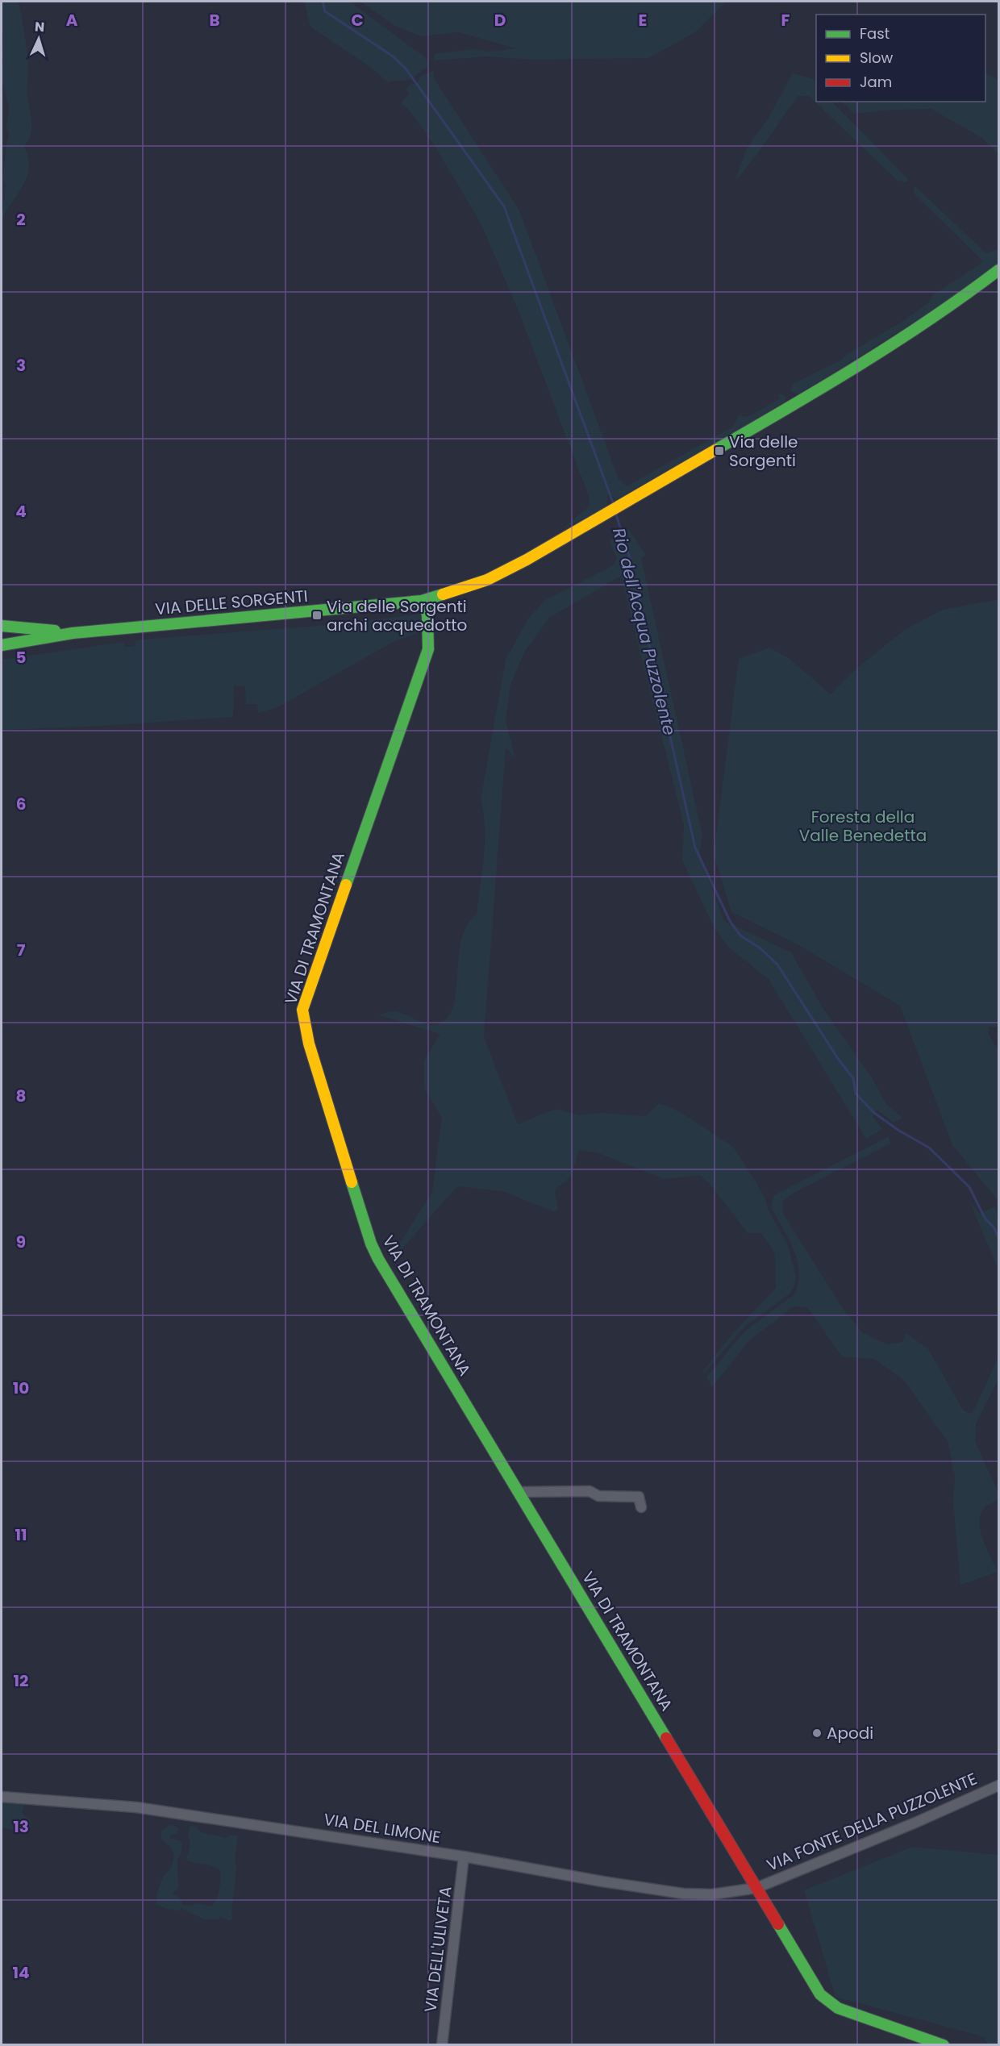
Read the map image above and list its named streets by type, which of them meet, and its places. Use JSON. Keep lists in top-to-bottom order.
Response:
{
  "streets": {
    "street": [
      "VIA DELLE SORGENTI",
      "VIA DI TRAMONTANA",
      "VIA FONTE DELLA PUZZOLENTE",
      "VIA DEL LIMONE",
      "VIA DELL'ULIVETA"
    ]
  },
  "crossings": [
    ["VIA DELLE SORGENTI", "VIA DI TRAMONTANA"],
    ["VIA DI TRAMONTANA", "VIA FONTE DELLA PUZZOLENTE"],
    ["VIA DI TRAMONTANA", "VIA DEL LIMONE"],
    ["VIA FONTE DELLA PUZZOLENTE", "VIA DEL LIMONE"],
    ["VIA DEL LIMONE", "VIA DELL'ULIVETA"]
  ],
  "water": ["Rio dell'Acqua Puzzolente"],
  "parks": ["Foresta della Valle Benedetta"],
  "places": {
    "transit": ["Via delle Sorgenti", "Via delle Sorgenti archi acquedotto"],
    "other": ["Apodi"]
  },
  "legend": ["Fast", "Slow", "Jam"],
  "north": "top",
  "grid": {
    "columns": [
      "A",
      "B",
      "C",
      "D",
      "E",
      "F"
    ],
    "rows": [
      "2",
      "3",
      "4",
      "5",
      "6",
      "7",
      "8",
      "9",
      "10",
      "11",
      "12",
      "13",
      "14"
    ]
  }
}
